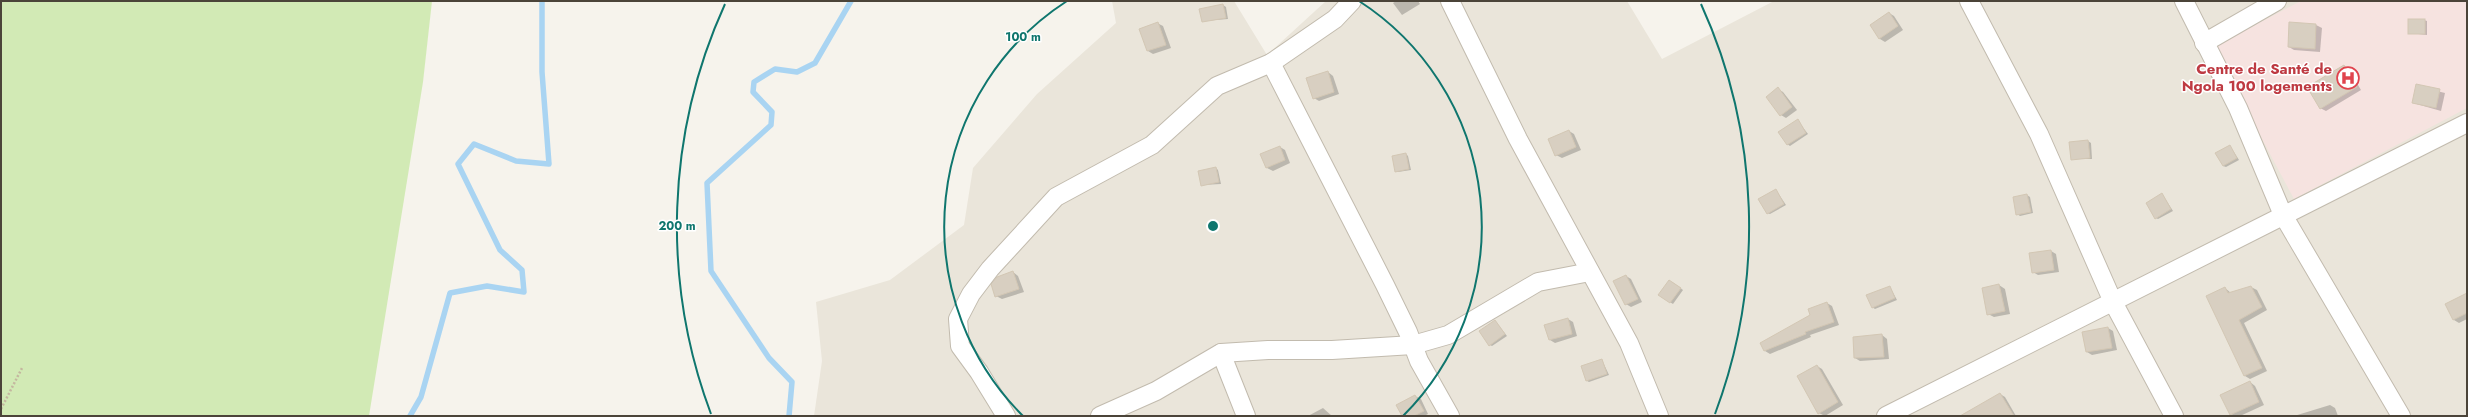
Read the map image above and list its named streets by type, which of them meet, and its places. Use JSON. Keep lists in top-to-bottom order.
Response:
{
  "places": {
    "hospital": ["Centre de Santé de Ngola 100 logements"]
  },
  "rings": ["100 m", "200 m"]
}
